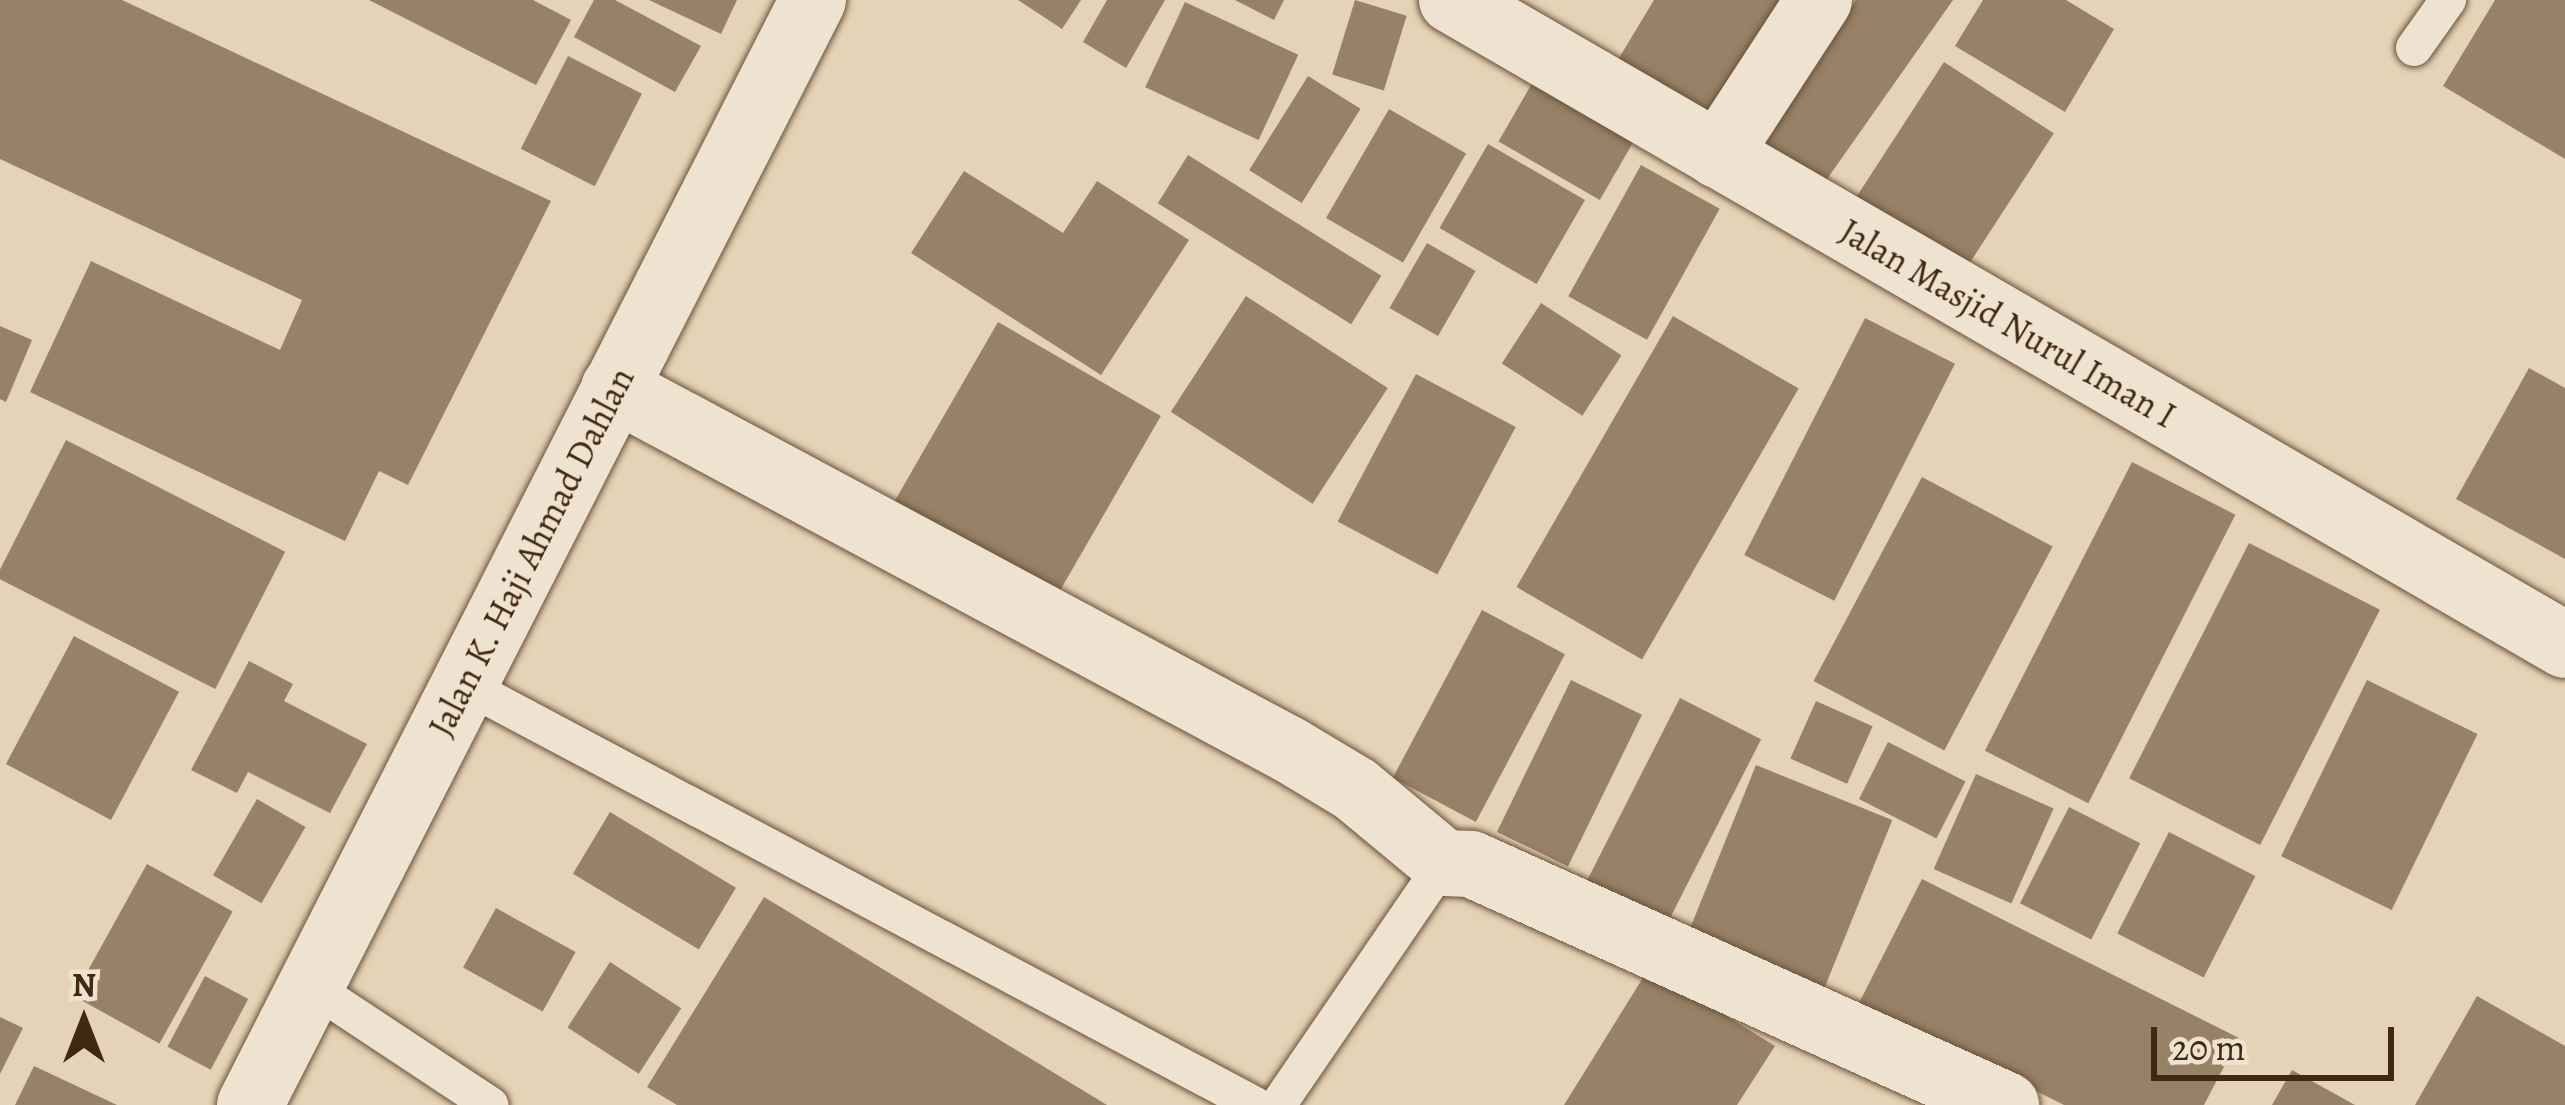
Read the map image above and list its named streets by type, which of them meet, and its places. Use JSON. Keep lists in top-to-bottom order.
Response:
{
  "streets": {
    "street": ["Jalan Masjid Nurul Iman I", "Jalan K. Haji Ahmad Dahlan"]
  },
  "scale_bar": "20 m",
  "north": "top"
}
